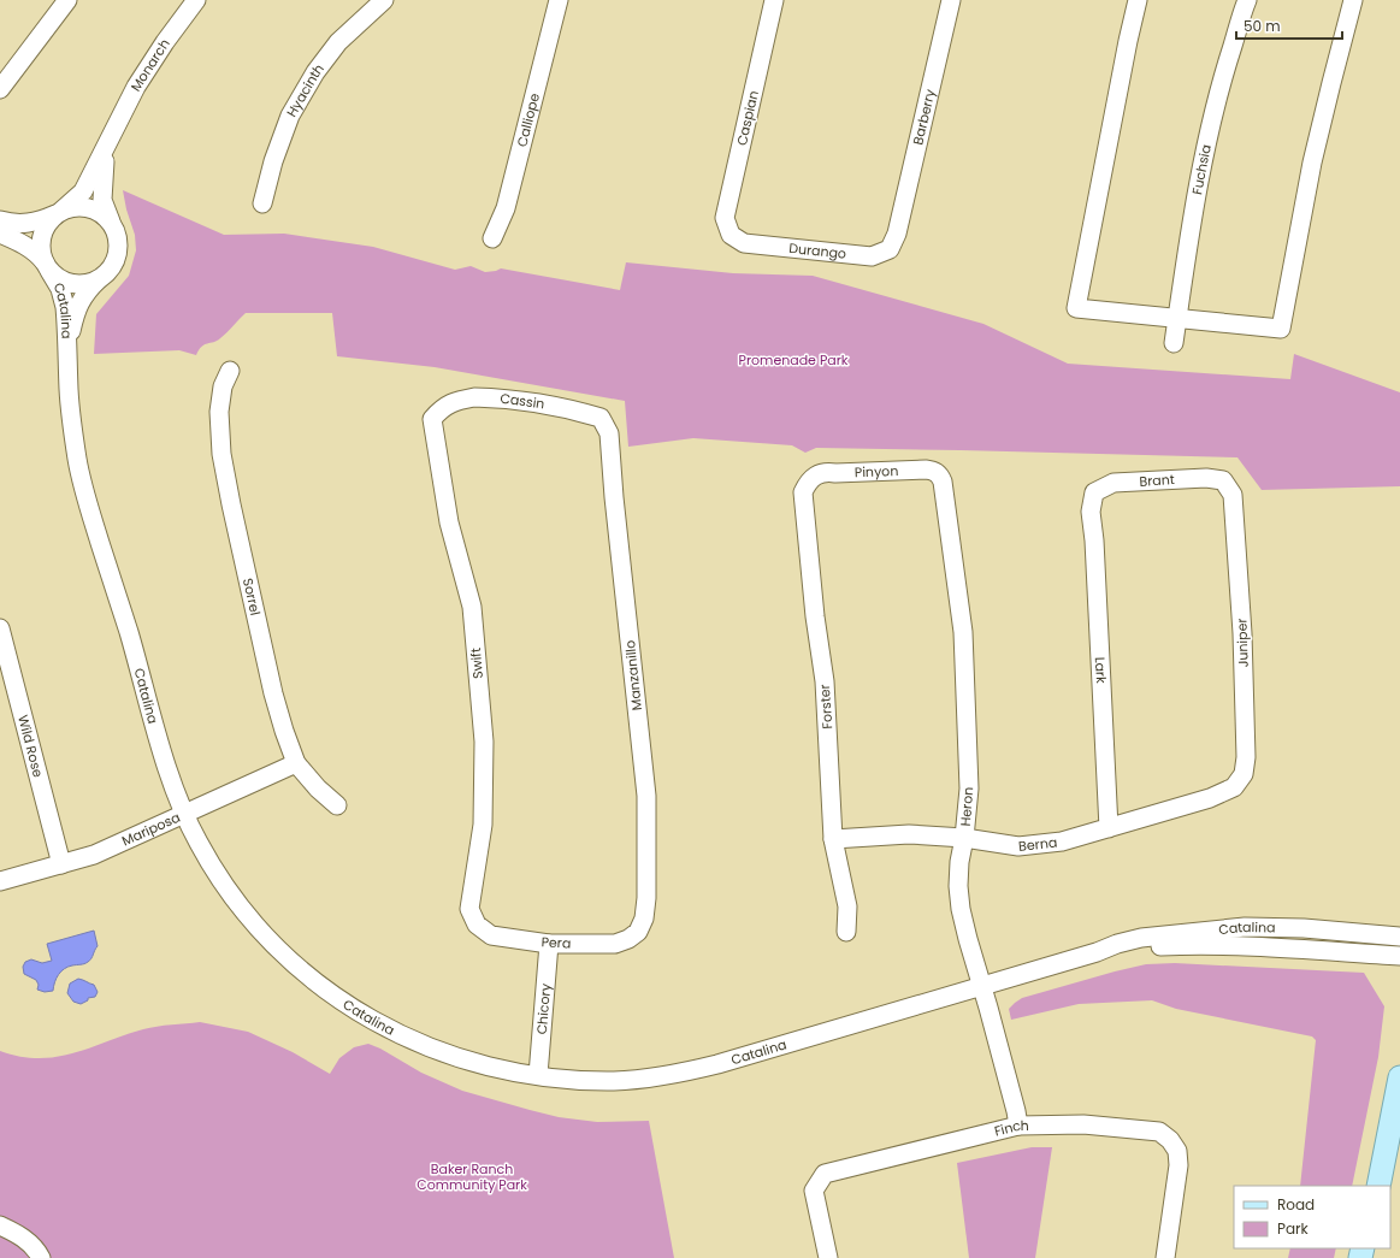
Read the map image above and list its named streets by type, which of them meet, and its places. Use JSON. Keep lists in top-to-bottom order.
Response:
{
  "streets": {
    "street": [
      "Monarch",
      "Hyacinth",
      "Barberry",
      "Caspian",
      "Calliope",
      "Fuchsia",
      "Durango",
      "Catalina",
      "Cassin",
      "Pinyon",
      "Brant",
      "Sorrel",
      "Juniper",
      "Swift",
      "Lark",
      "Manzanillo",
      "Forster",
      "Wild Rose",
      "Heron",
      "Mariposa",
      "Berna",
      "Pera",
      "Chicory",
      "Finch"
    ]
  },
  "crossings": [
    ["Monarch", "Catalina"],
    ["Barberry", "Durango"],
    ["Caspian", "Durango"],
    ["Catalina", "Heron"],
    ["Catalina", "Mariposa"],
    ["Catalina", "Chicory"],
    ["Cassin", "Swift"],
    ["Cassin", "Manzanillo"],
    ["Pinyon", "Forster"],
    ["Pinyon", "Heron"],
    ["Brant", "Juniper"],
    ["Brant", "Lark"],
    ["Sorrel", "Mariposa"],
    ["Juniper", "Berna"],
    ["Swift", "Pera"],
    ["Lark", "Berna"],
    ["Manzanillo", "Pera"],
    ["Forster", "Berna"],
    ["Wild Rose", "Mariposa"],
    ["Heron", "Berna"],
    ["Heron", "Finch"],
    ["Pera", "Chicory"]
  ],
  "parks": ["Promenade Park", "Baker Ranch Community Park"],
  "legend": ["Road", "Park"],
  "scale_bar": "50 m"
}
